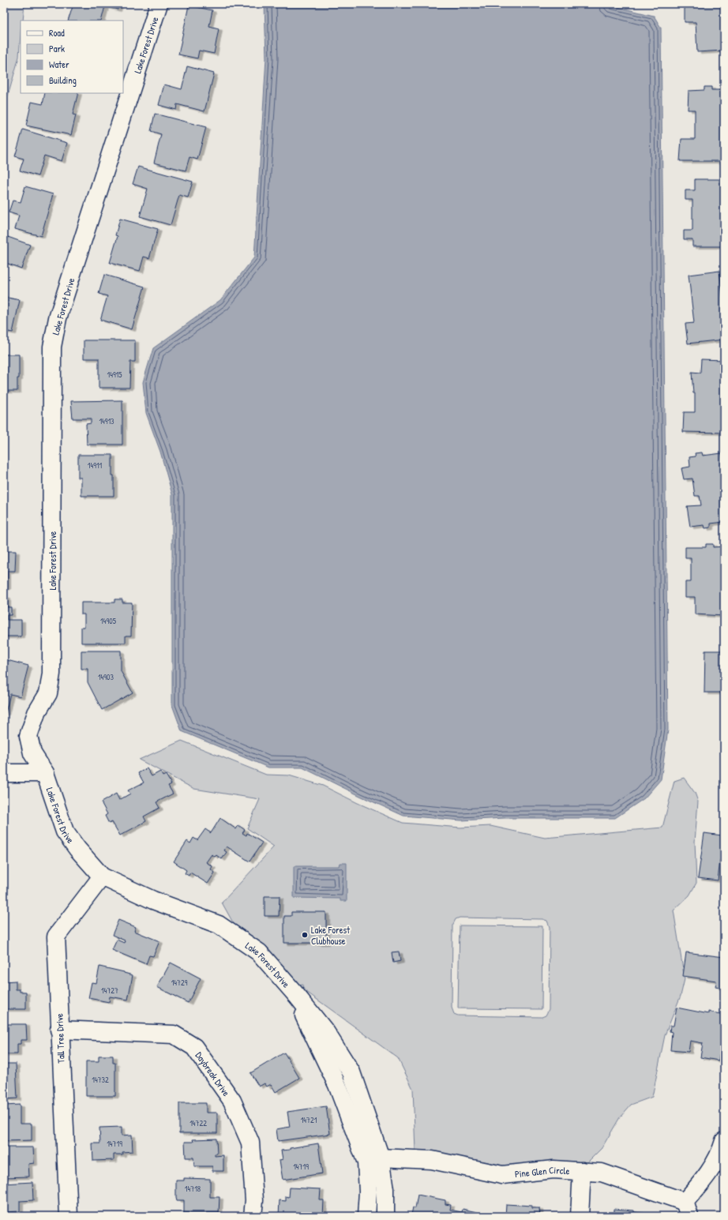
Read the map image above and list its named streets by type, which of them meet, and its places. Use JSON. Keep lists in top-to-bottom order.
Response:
{
  "streets": {
    "street": [
      "Lake Forest Drive",
      "Tall Tree Drive",
      "Daybreak Drive",
      "Pine Glen Circle"
    ]
  },
  "crossings": [
    ["Lake Forest Drive", "Tall Tree Drive"],
    ["Lake Forest Drive", "Pine Glen Circle"],
    ["Tall Tree Drive", "Daybreak Drive"]
  ],
  "places": ["Lake Forest Clubhouse"],
  "house_numbers": [
    "14915",
    "14913",
    "14911",
    "14905",
    "14903",
    "14729",
    "14727",
    "14732",
    "14721",
    "14722",
    "14719",
    "14719",
    "14718"
  ],
  "legend": [
    "Road",
    "Park",
    "Water",
    "Building"
  ]
}
